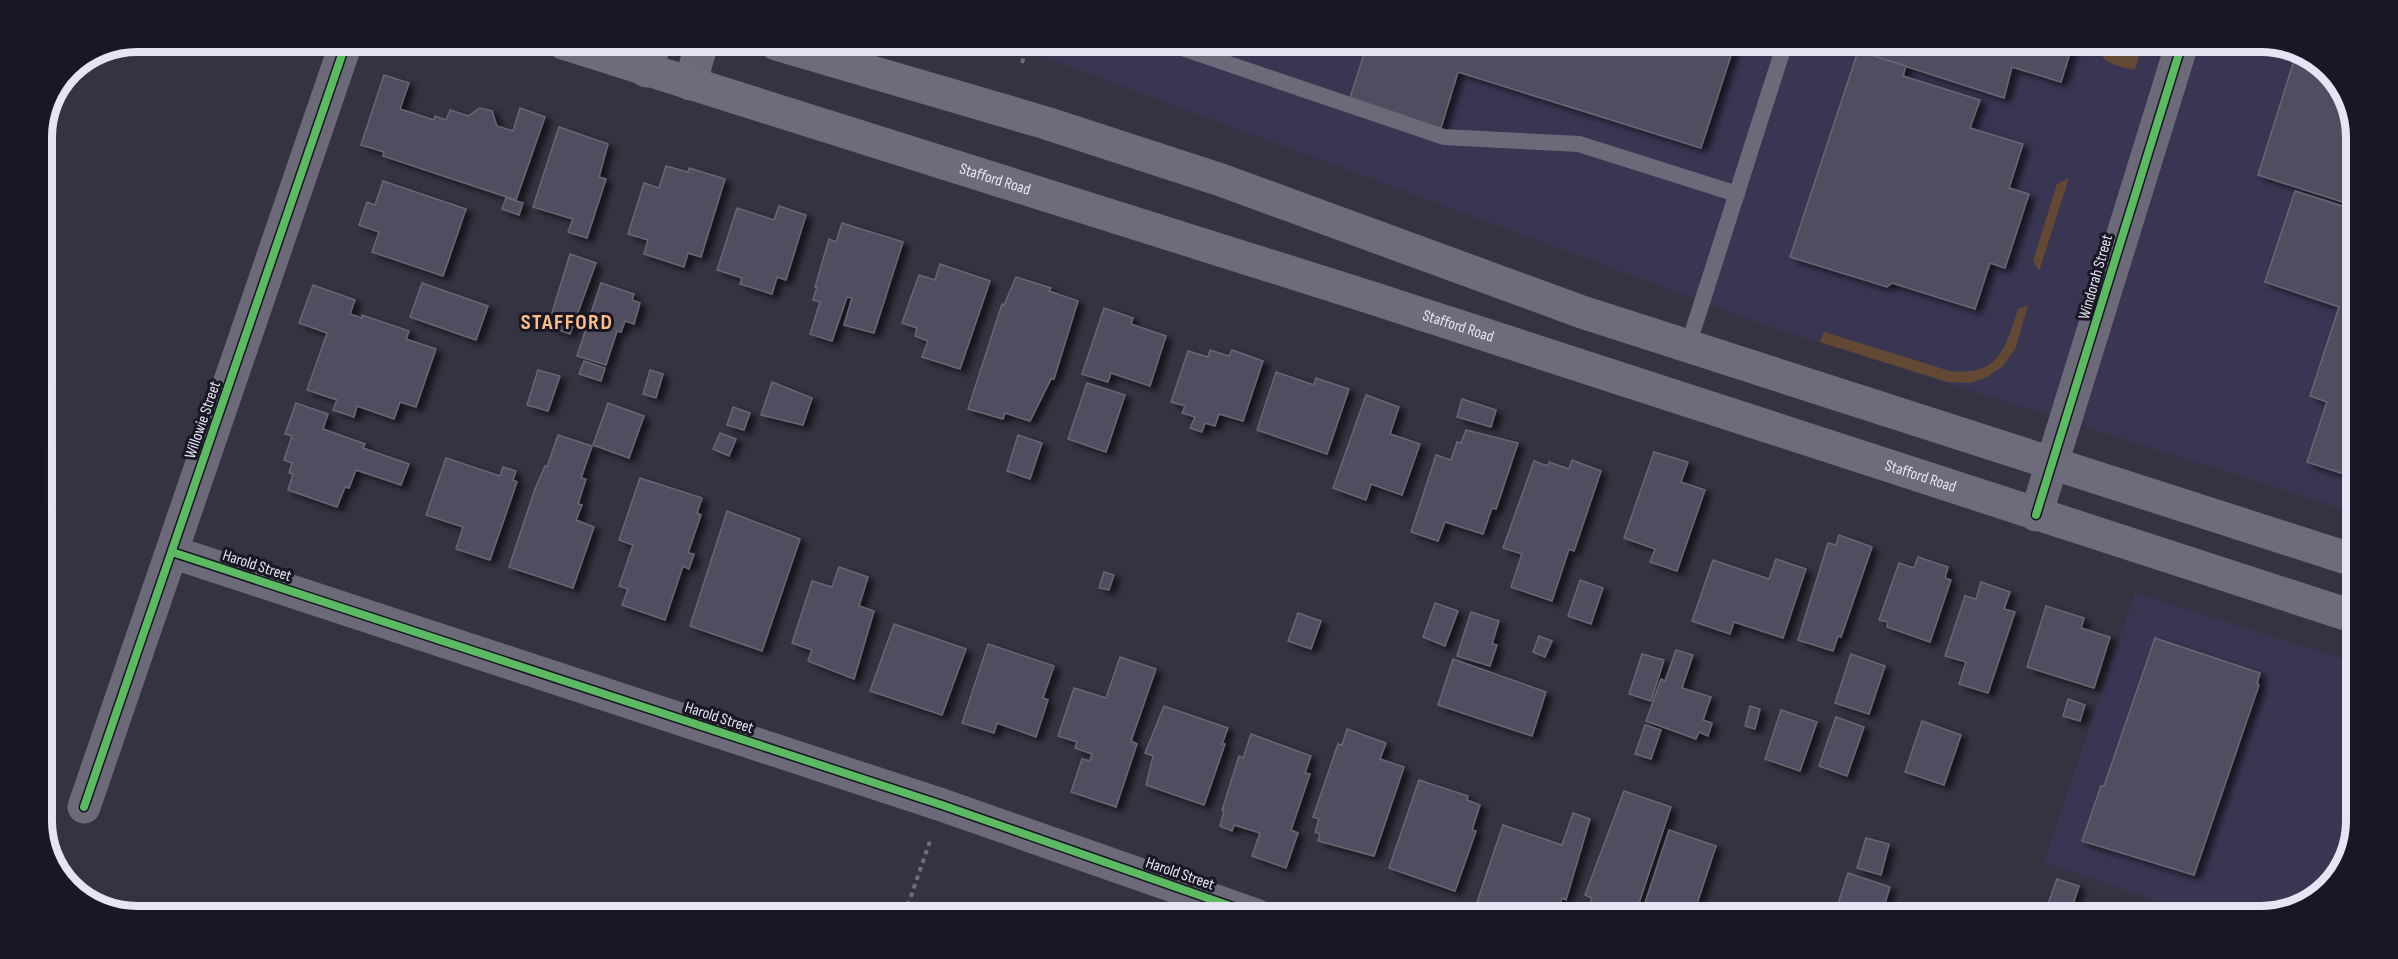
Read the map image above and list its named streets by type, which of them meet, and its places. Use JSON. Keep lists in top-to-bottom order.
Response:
{
  "streets": {
    "highway": ["Stafford Road"],
    "street": ["Windorah Street", "Willowie Street", "Harold Street"]
  },
  "crossings": [
    ["Stafford Road", "Windorah Street"],
    ["Willowie Street", "Harold Street"]
  ],
  "districts": ["STAFFORD"]
}
